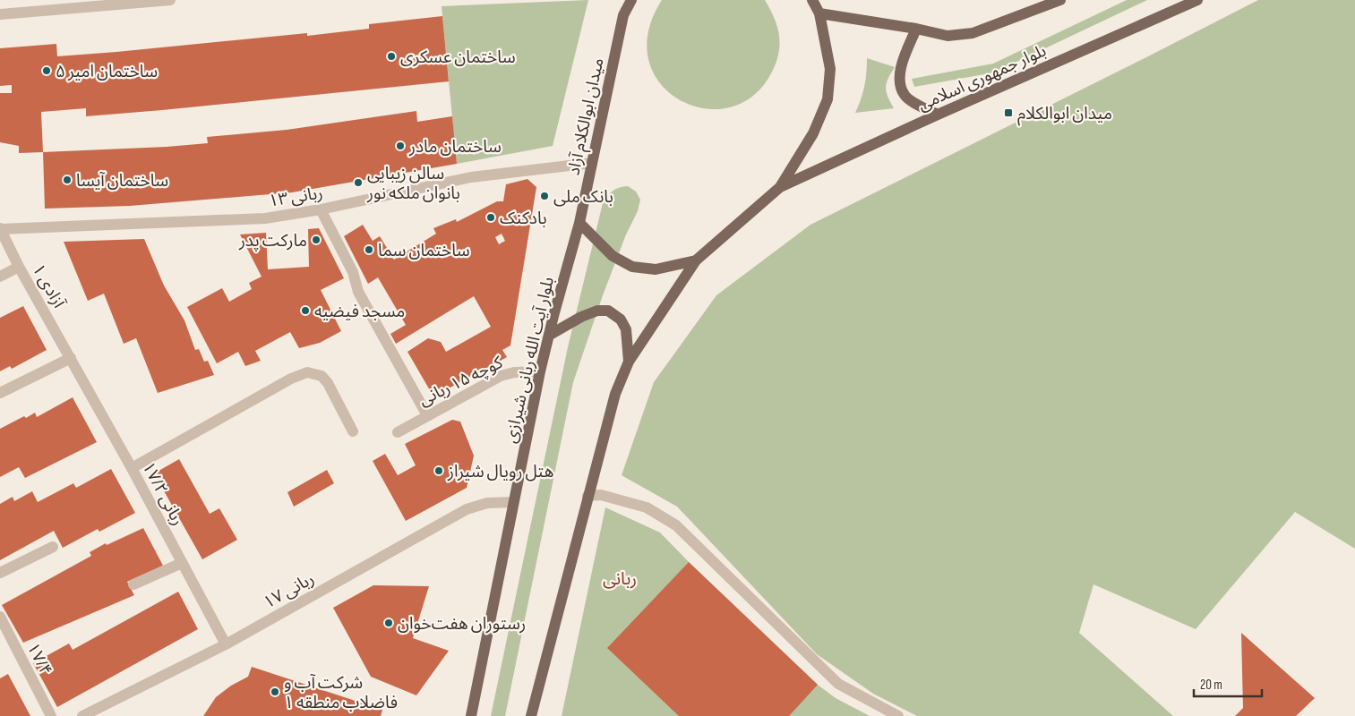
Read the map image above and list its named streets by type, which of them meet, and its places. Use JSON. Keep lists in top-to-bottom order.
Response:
{
  "streets": {
    "main road": ["بلوار جمهوری اسلامی", "میدان ابوالکلام آزاد", "بلوار آیت الله ربانی شیرازی"],
    "street": [
      "ربانی ۱۳",
      "آزادی ۱",
      "کوچه ۱۵ ربانی",
      "ربانی ۱۷/۲",
      "ربانی ۱۷",
      "۱۷/۴"
    ]
  },
  "crossings": [
    ["میدان ابوالکلام آزاد", "ربانی ۱۳"],
    ["میدان ابوالکلام آزاد", "بلوار آیت الله ربانی شیرازی"],
    ["ربانی ۱۳", "آزادی ۱"],
    ["آزادی ۱", "ربانی ۱۷/۲"],
    ["بلوار آیت الله ربانی شیرازی", "کوچه ۱۵ ربانی"],
    ["بلوار آیت الله ربانی شیرازی", "ربانی ۱۷"],
    ["ربانی ۱۷/۲", "ربانی ۱۷"]
  ],
  "districts": ["ربانی"],
  "places": {
    "other": [
      "ساختمان عسکری",
      "ساختمان امیر ۵",
      "ساختمان مادر",
      "ساختمان آیسا",
      "سالن زیبایی بانوان ملکه نور",
      "بانک ملی",
      "بادکنک",
      "مارکت پدر",
      "ساختمان سما",
      "مسجد فیضیه",
      "هتل رویال شیراز",
      "رستوران هفت‌خوان",
      "شرکت آب و فاضلاب منطقه ۱"
    ],
    "transit": ["میدان ابوالکلام"]
  },
  "scale_bar": "20 m"
}
